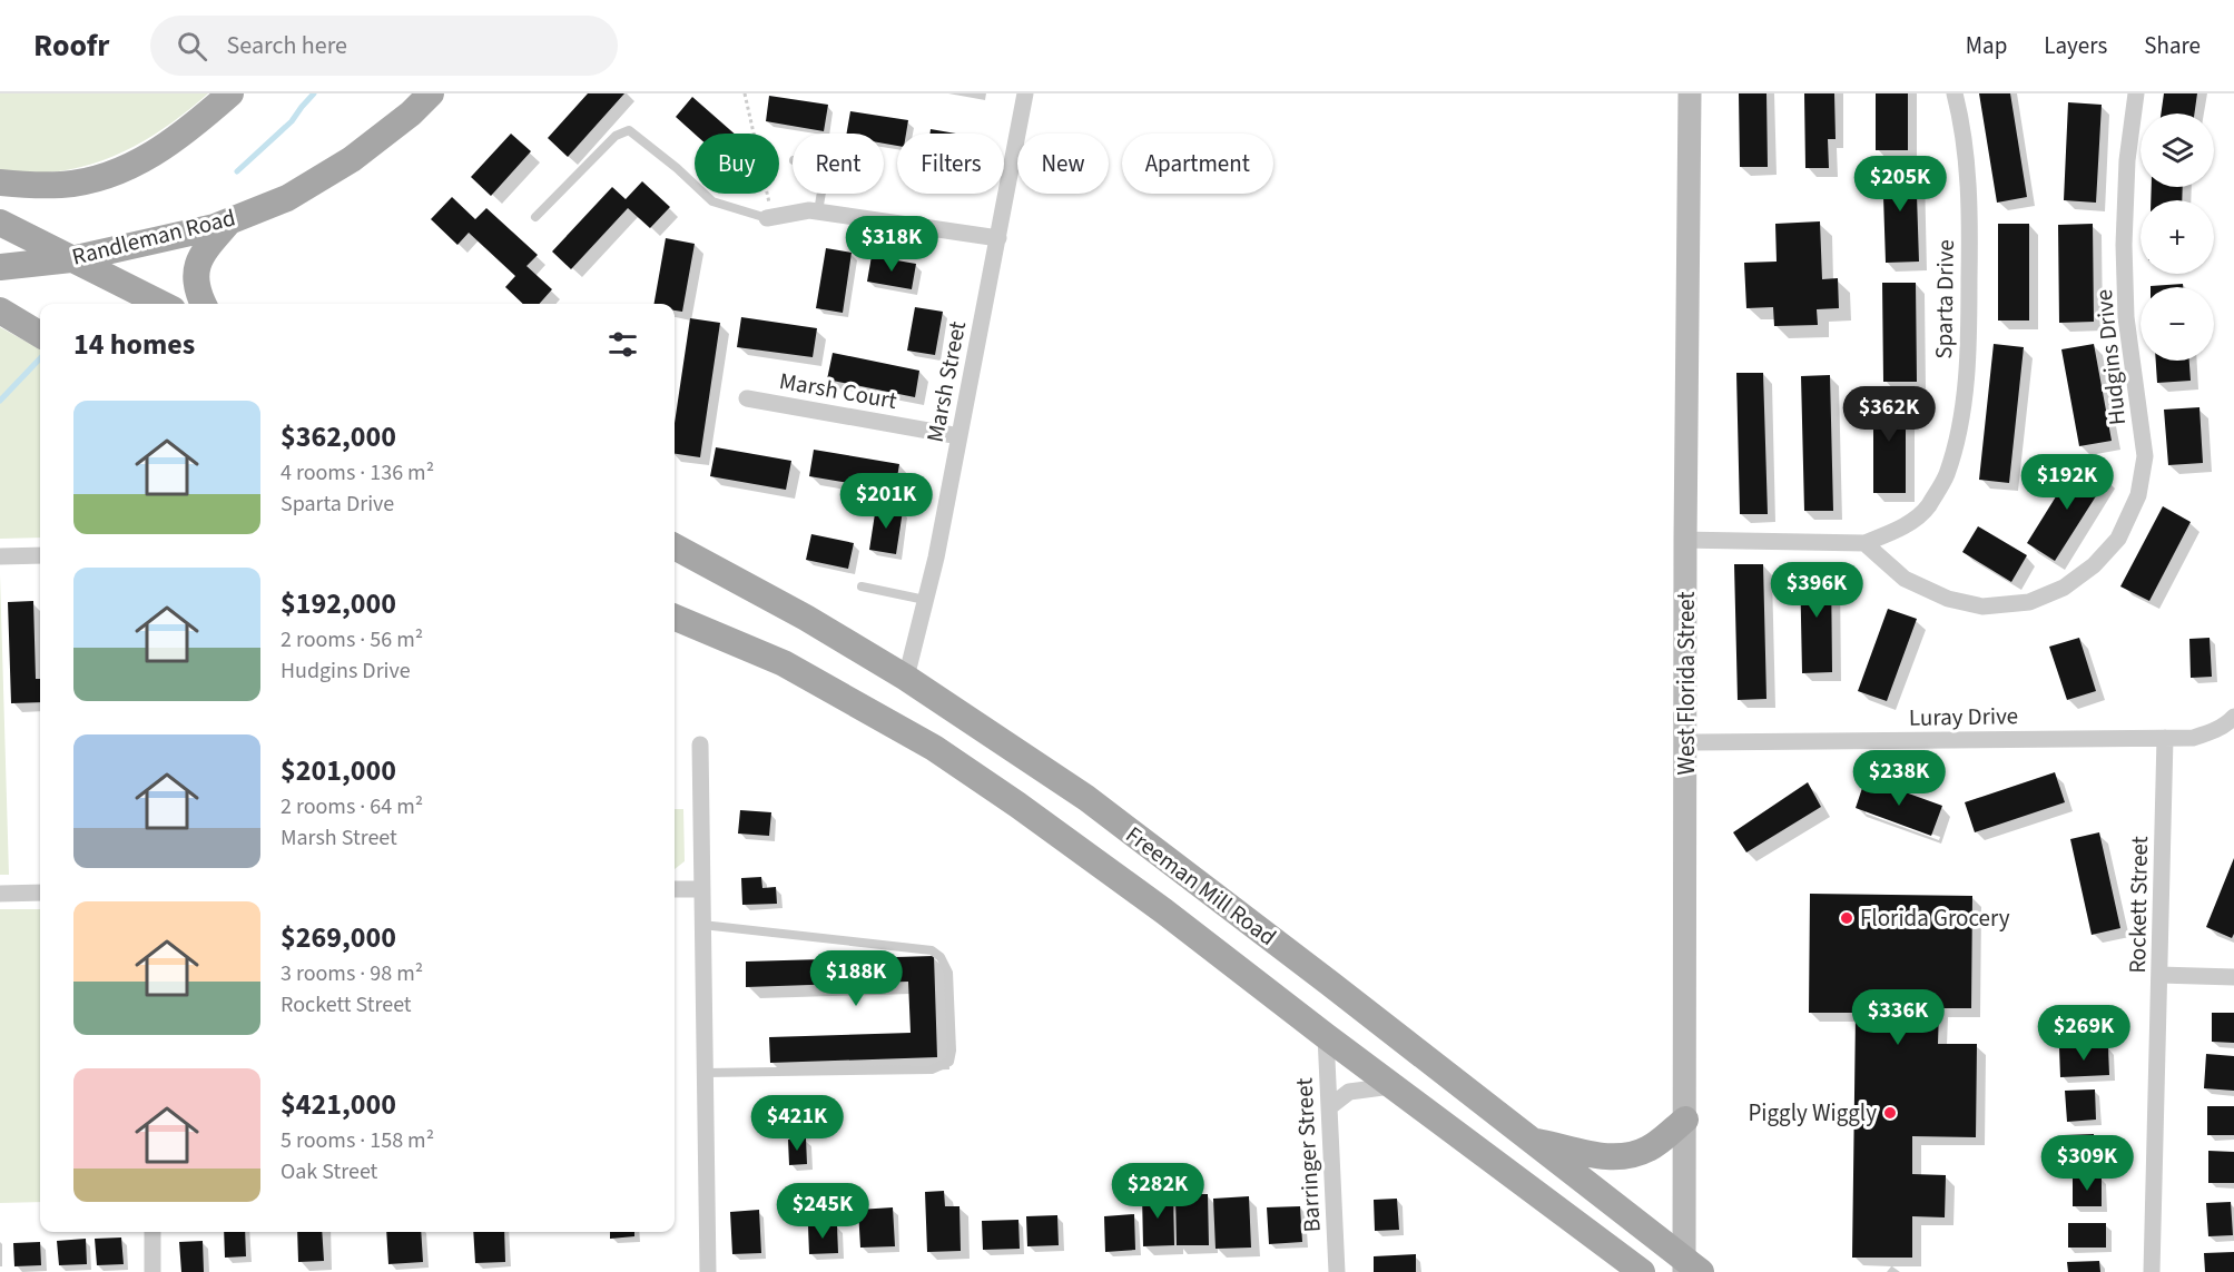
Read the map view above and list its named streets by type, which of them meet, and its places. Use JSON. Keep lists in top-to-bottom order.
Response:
{
  "streets": {
    "main road": ["Randleman Road", "West Florida Street", "Freeman Mill Road"],
    "street": [
      "Sparta Drive",
      "Hudgins Drive",
      "Marsh Street",
      "Marsh Court",
      "Luray Drive",
      "Rockett Street",
      "Barringer Street"
    ]
  },
  "crossings": [
    ["Sparta Drive", "Hudgins Drive"],
    ["Marsh Street", "Marsh Court"],
    ["Marsh Street", "Freeman Mill Road"],
    ["West Florida Street", "Luray Drive"],
    ["West Florida Street", "Freeman Mill Road"],
    ["Luray Drive", "Rockett Street"],
    ["Freeman Mill Road", "Barringer Street"]
  ],
  "places": ["Florida Grocery", "Piggly Wiggly"],
  "page": {
    "header": "Roofr",
    "search": "Search here",
    "nav": ["Map", "Layers", "Share"],
    "map_buttons": ["+", "−"],
    "chip": [
      "Buy",
      "Rent",
      "Filters",
      "New",
      "Apartment"
    ],
    "price": [
      "$205K",
      "$318K",
      "$362K",
      "$192K",
      "$201K",
      "$396K",
      "$238K",
      "$188K",
      "$336K",
      "$269K",
      "$421K",
      "$309K",
      "$282K",
      "$245K"
    ],
    "heading": "14 homes",
    "list": [
      {
        "name": "$362,000",
        "note": "4 rooms · 136 m² · Sparta Drive"
      },
      {
        "name": "$192,000",
        "note": "2 rooms · 56 m² · Hudgins Drive"
      },
      {
        "name": "$201,000",
        "note": "2 rooms · 64 m² · Marsh Street"
      },
      {
        "name": "$269,000",
        "note": "3 rooms · 98 m² · Rockett Street"
      },
      {
        "name": "$421,000",
        "note": "5 rooms · 158 m² · Oak Street"
      }
    ]
  }
}
